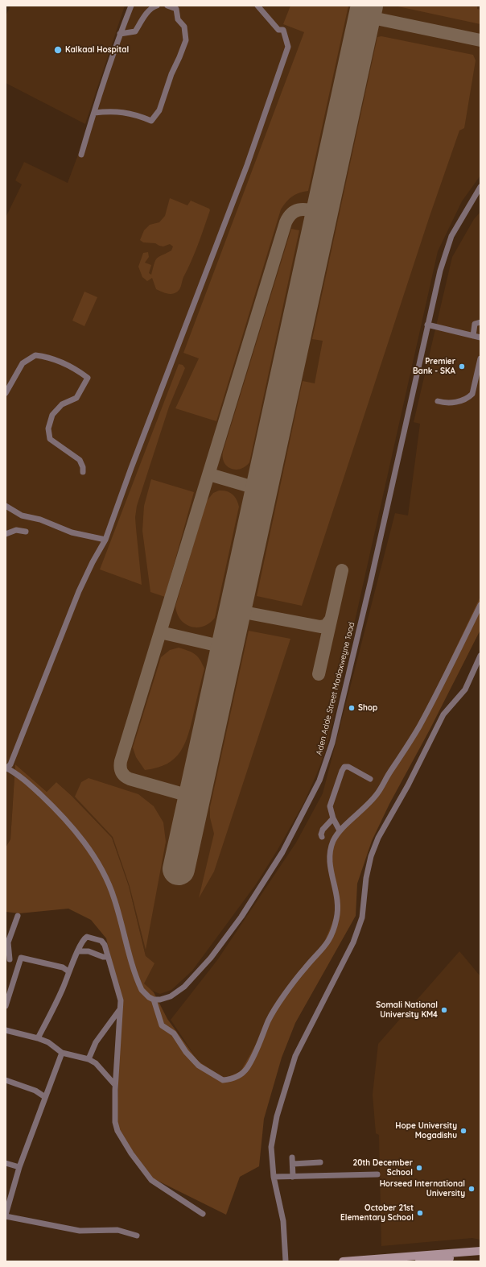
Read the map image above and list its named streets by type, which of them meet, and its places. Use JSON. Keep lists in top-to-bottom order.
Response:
{
  "streets": {
    "street": ["Aden Adde Street Madaxweyne 1aad"]
  },
  "places": [
    "Kalkaal Hospital",
    "Premier Bank - SKA",
    "Shop",
    "Somali National University KM4",
    "Hope University Mogadishu",
    "20th December School",
    "Horseed International University",
    "October 21st Elementary School"
  ]
}
